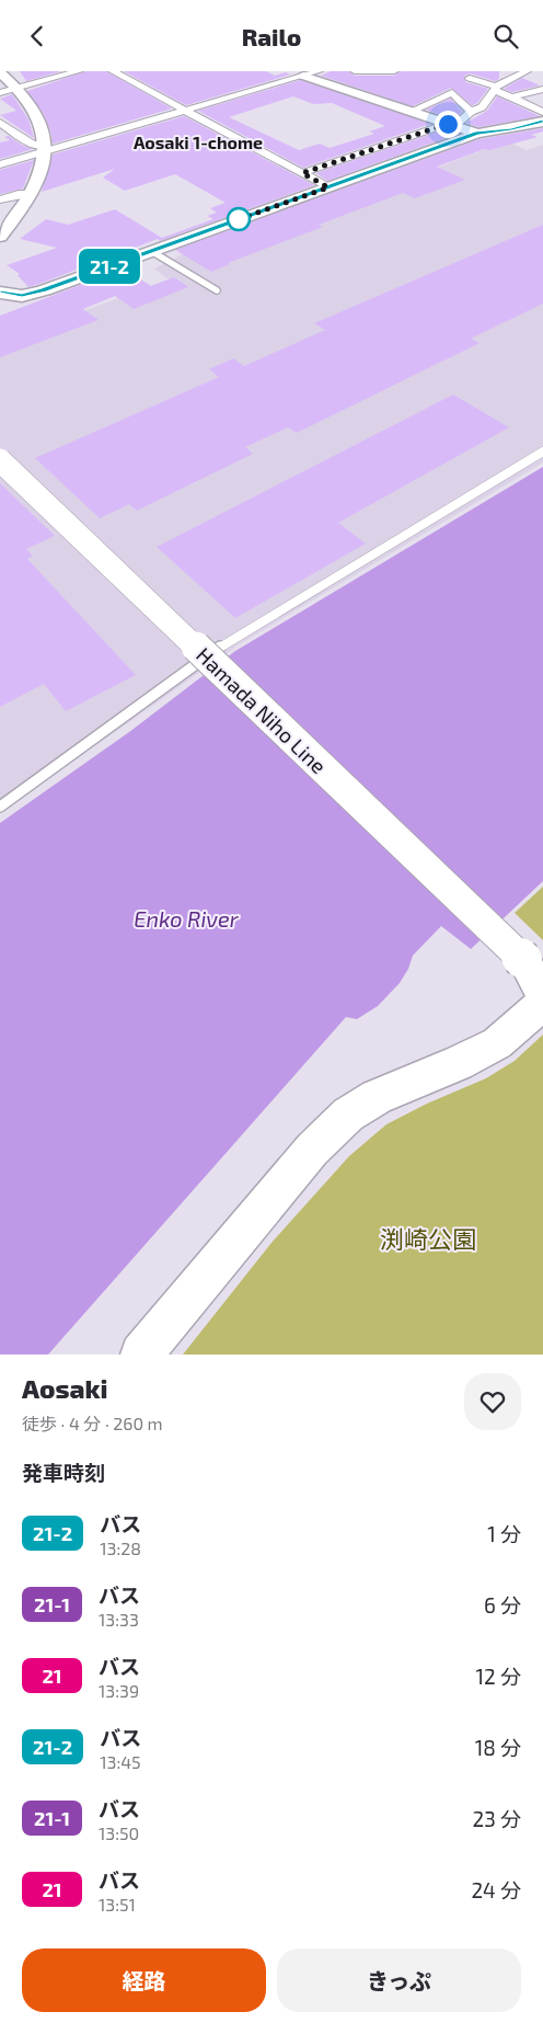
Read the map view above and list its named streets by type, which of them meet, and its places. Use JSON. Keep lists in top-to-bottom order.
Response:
{
  "streets": {
    "street": ["Hamada Niho Line"]
  },
  "districts": ["Aosaki 1-chome"],
  "water": ["Enko River"],
  "parks": ["渕崎公園"],
  "lines": ["bus line 21-2"],
  "page": {
    "header": "Railo",
    "on_map": "21-2",
    "heading": [
      ["Aosaki", "徒歩 · 4 分 · 260 m"],
      "発車時刻"
    ],
    "list": [
      {
        "mark": "21-2",
        "name": "バス",
        "note": "13:28",
        "value": "1 分"
      },
      {
        "mark": "21-1",
        "name": "バス",
        "note": "13:33",
        "value": "6 分"
      },
      {
        "mark": "21",
        "name": "バス",
        "note": "13:39",
        "value": "12 分"
      },
      {
        "mark": "21-2",
        "name": "バス",
        "note": "13:45",
        "value": "18 分"
      },
      {
        "mark": "21-1",
        "name": "バス",
        "note": "13:50",
        "value": "23 分"
      },
      {
        "mark": "21",
        "name": "バス",
        "note": "13:51",
        "value": "24 分"
      }
    ],
    "buttons": ["経路", "きっぷ"]
  }
}
